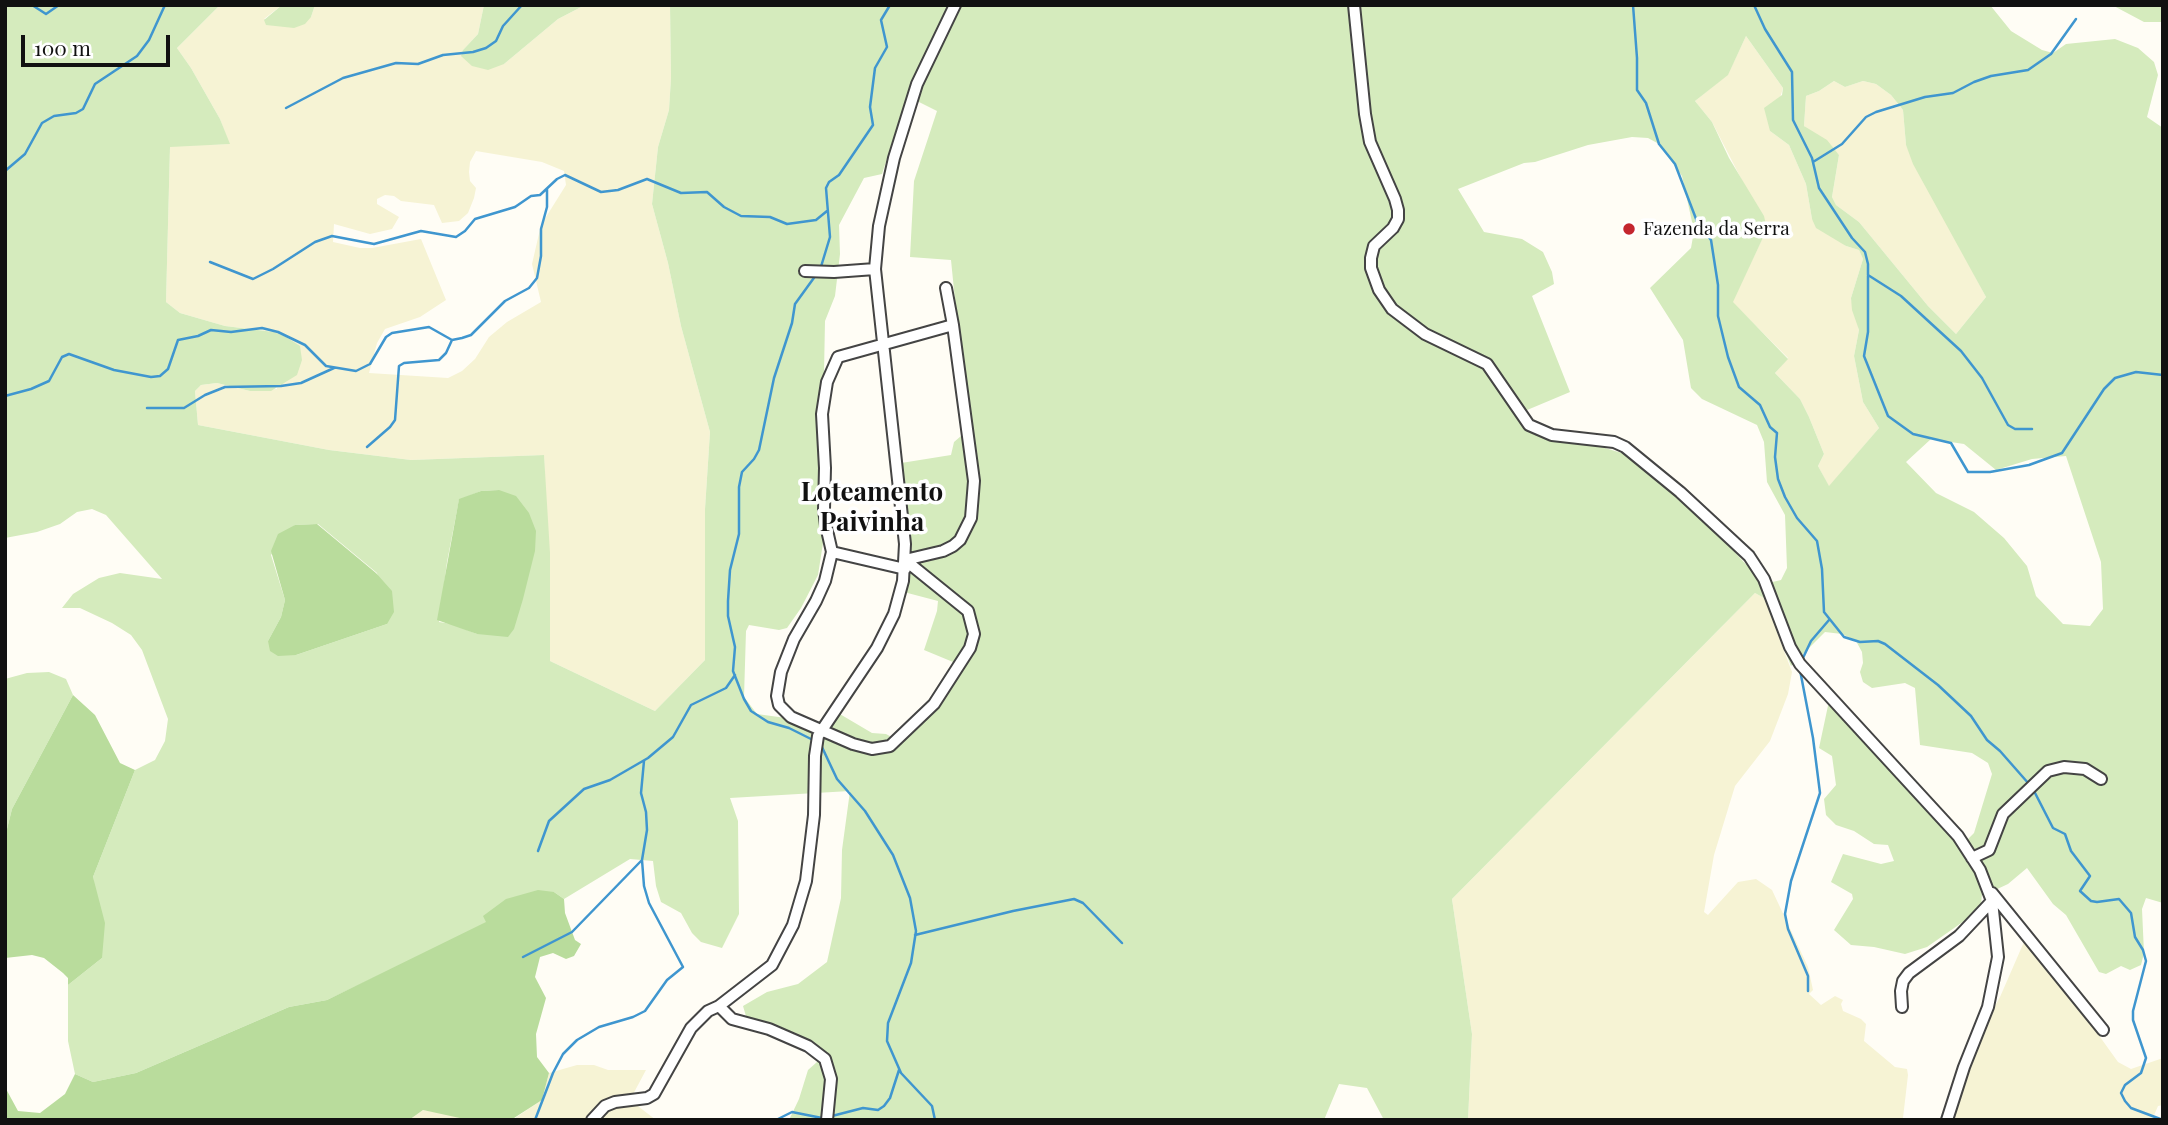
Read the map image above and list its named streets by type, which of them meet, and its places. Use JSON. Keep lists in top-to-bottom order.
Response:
{
  "districts": ["Loteamento Paivinha"],
  "places": ["Fazenda da Serra"],
  "scale_bar": "100 m"
}
